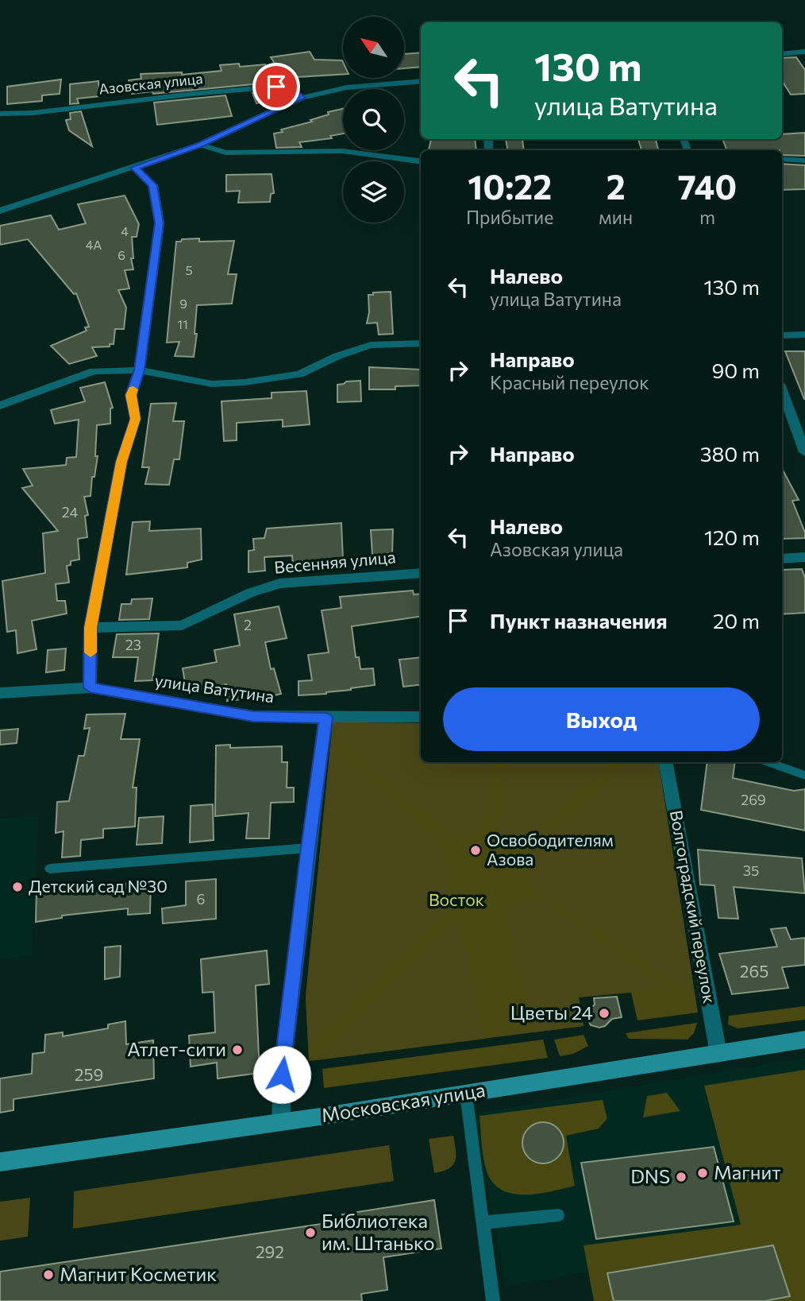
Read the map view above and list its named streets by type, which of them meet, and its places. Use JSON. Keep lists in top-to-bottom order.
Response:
{
  "streets": {
    "main road": ["Московская улица"],
    "street": [
      "Азовская улица",
      "Весенняя улица",
      "улица Ватутина",
      "Волгоградский переулок"
    ]
  },
  "crossings": [
    ["Волгоградский переулок", "Московская улица"]
  ],
  "parks": ["Восток"],
  "places": [
    "Освободителям Азова",
    "Детский сад №30",
    "Цветы 24",
    "Атлет-сити",
    "Магнит",
    "DNS",
    "Библиотека им. Штанько",
    "Магнит Косметик"
  ],
  "house_numbers": [
    "4",
    "4А",
    "6",
    "5",
    "9",
    "11",
    "24",
    "2",
    "23",
    "269",
    "35",
    "6",
    "265",
    "259",
    "292"
  ],
  "north": "top left",
  "page": {
    "turn": ["130 m", "улица Ватутина"],
    "eta": [
      "10:22",
      "Прибытие",
      "2",
      "мин",
      "740",
      "m"
    ],
    "list": [
      {
        "name": "Налево",
        "note": "улица Ватутина",
        "value": "130 m"
      },
      {
        "name": "Направо",
        "note": "Красный переулок",
        "value": "90 m"
      },
      {
        "name": "Направо",
        "value": "380 m"
      },
      {
        "name": "Налево",
        "note": "Азовская улица",
        "value": "120 m"
      },
      {
        "name": "Пункт назначения",
        "value": "20 m"
      }
    ],
    "buttons": "Выход"
  }
}
